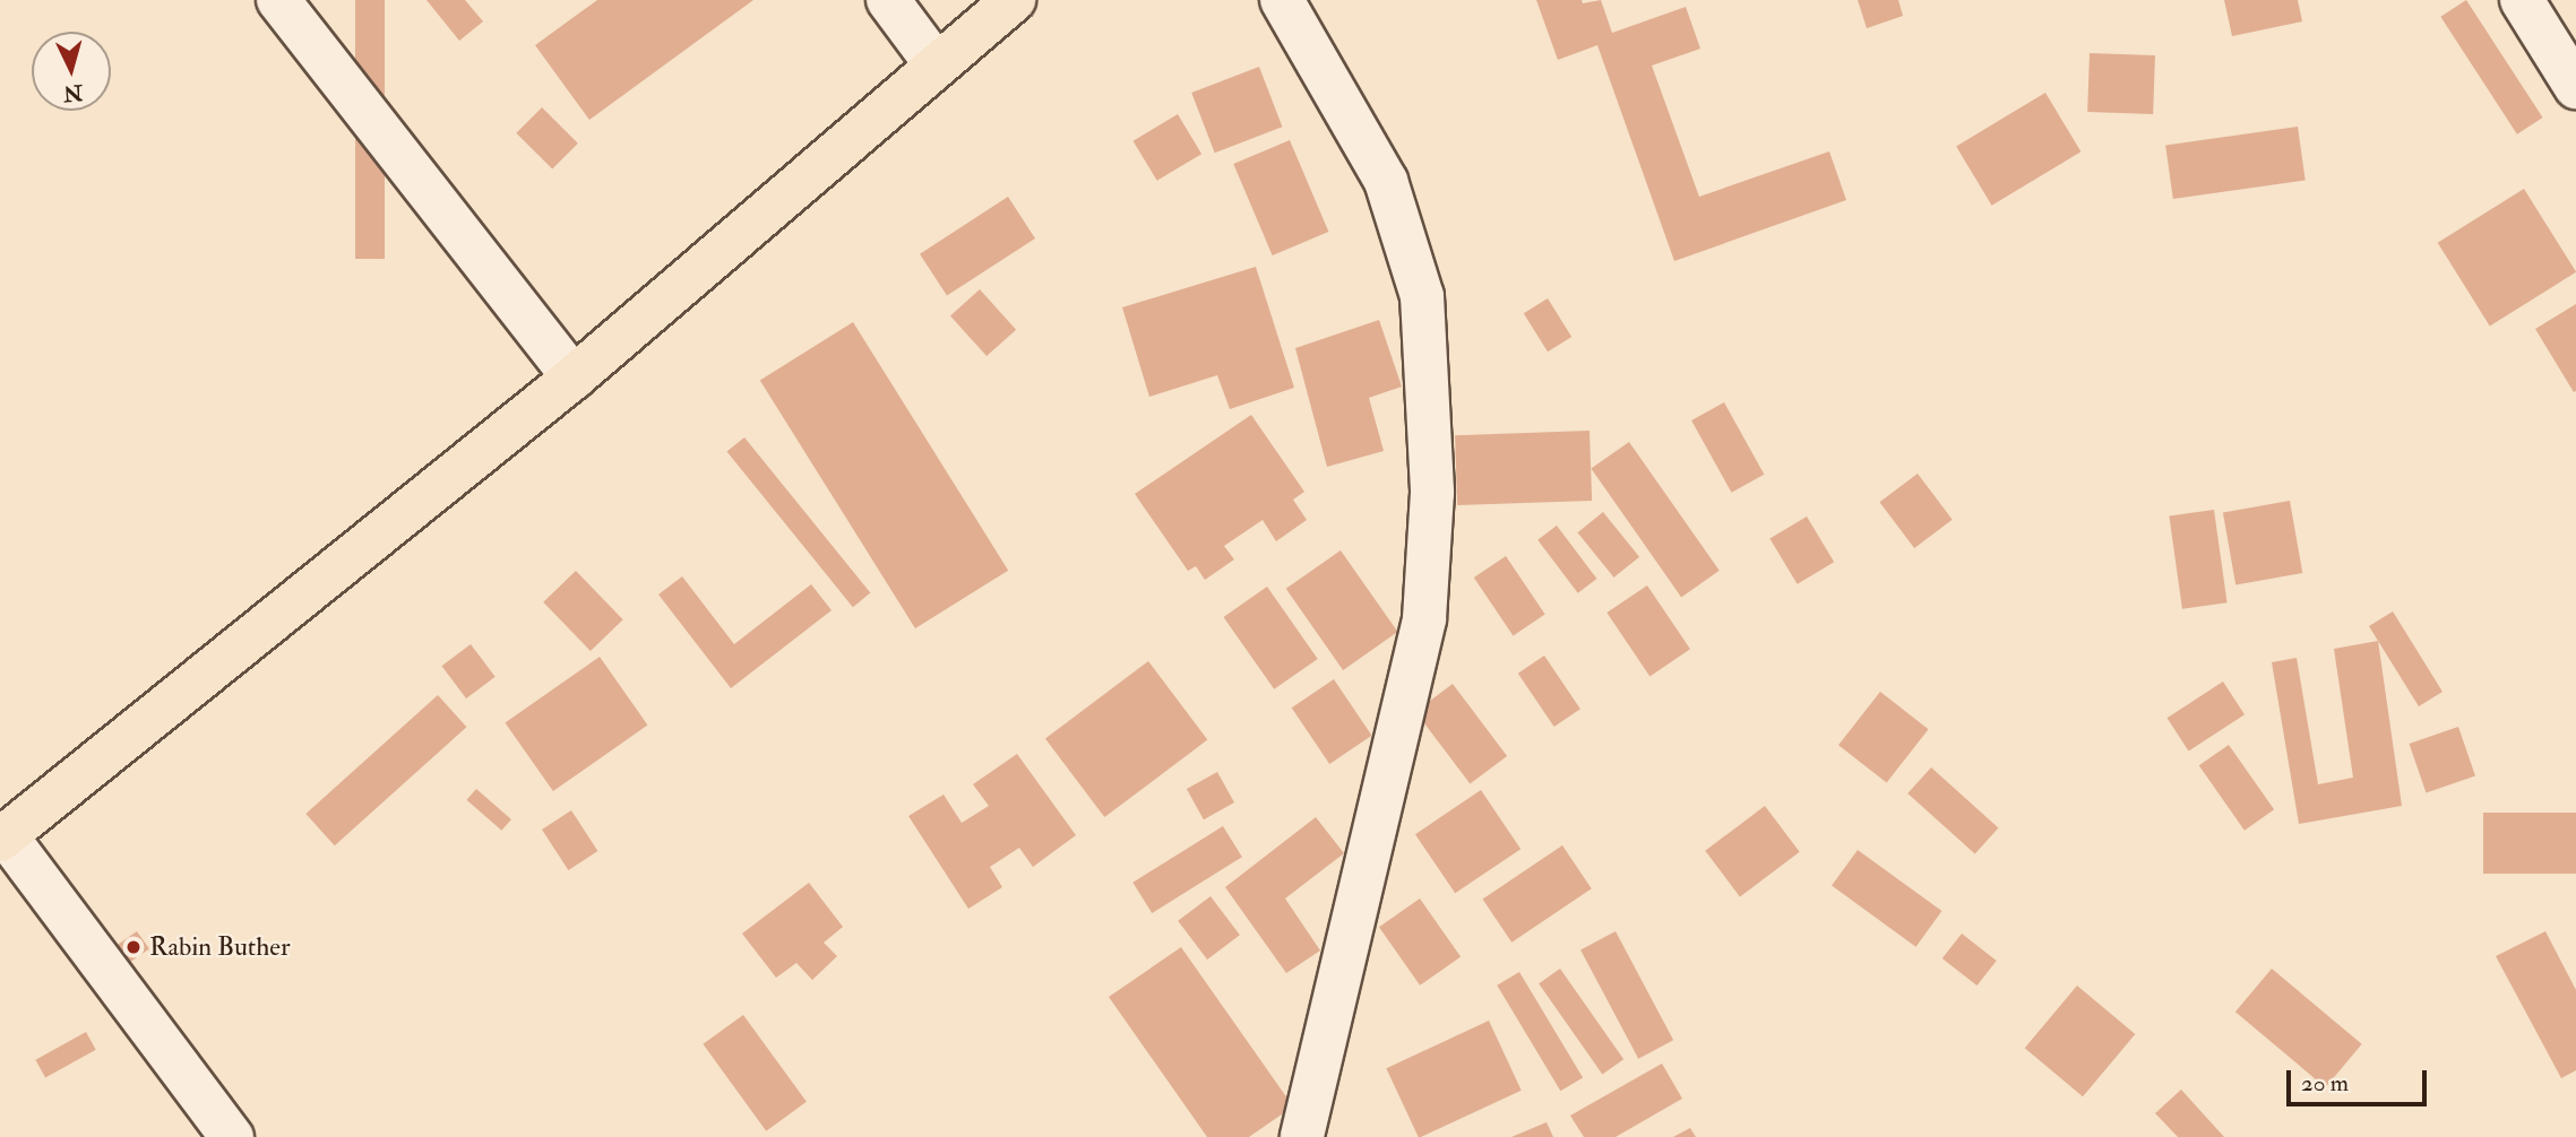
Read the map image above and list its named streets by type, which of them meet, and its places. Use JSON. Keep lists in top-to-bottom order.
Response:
{
  "places": ["Rabin Buther"],
  "scale_bar": "20 m",
  "north": "bottom"
}
